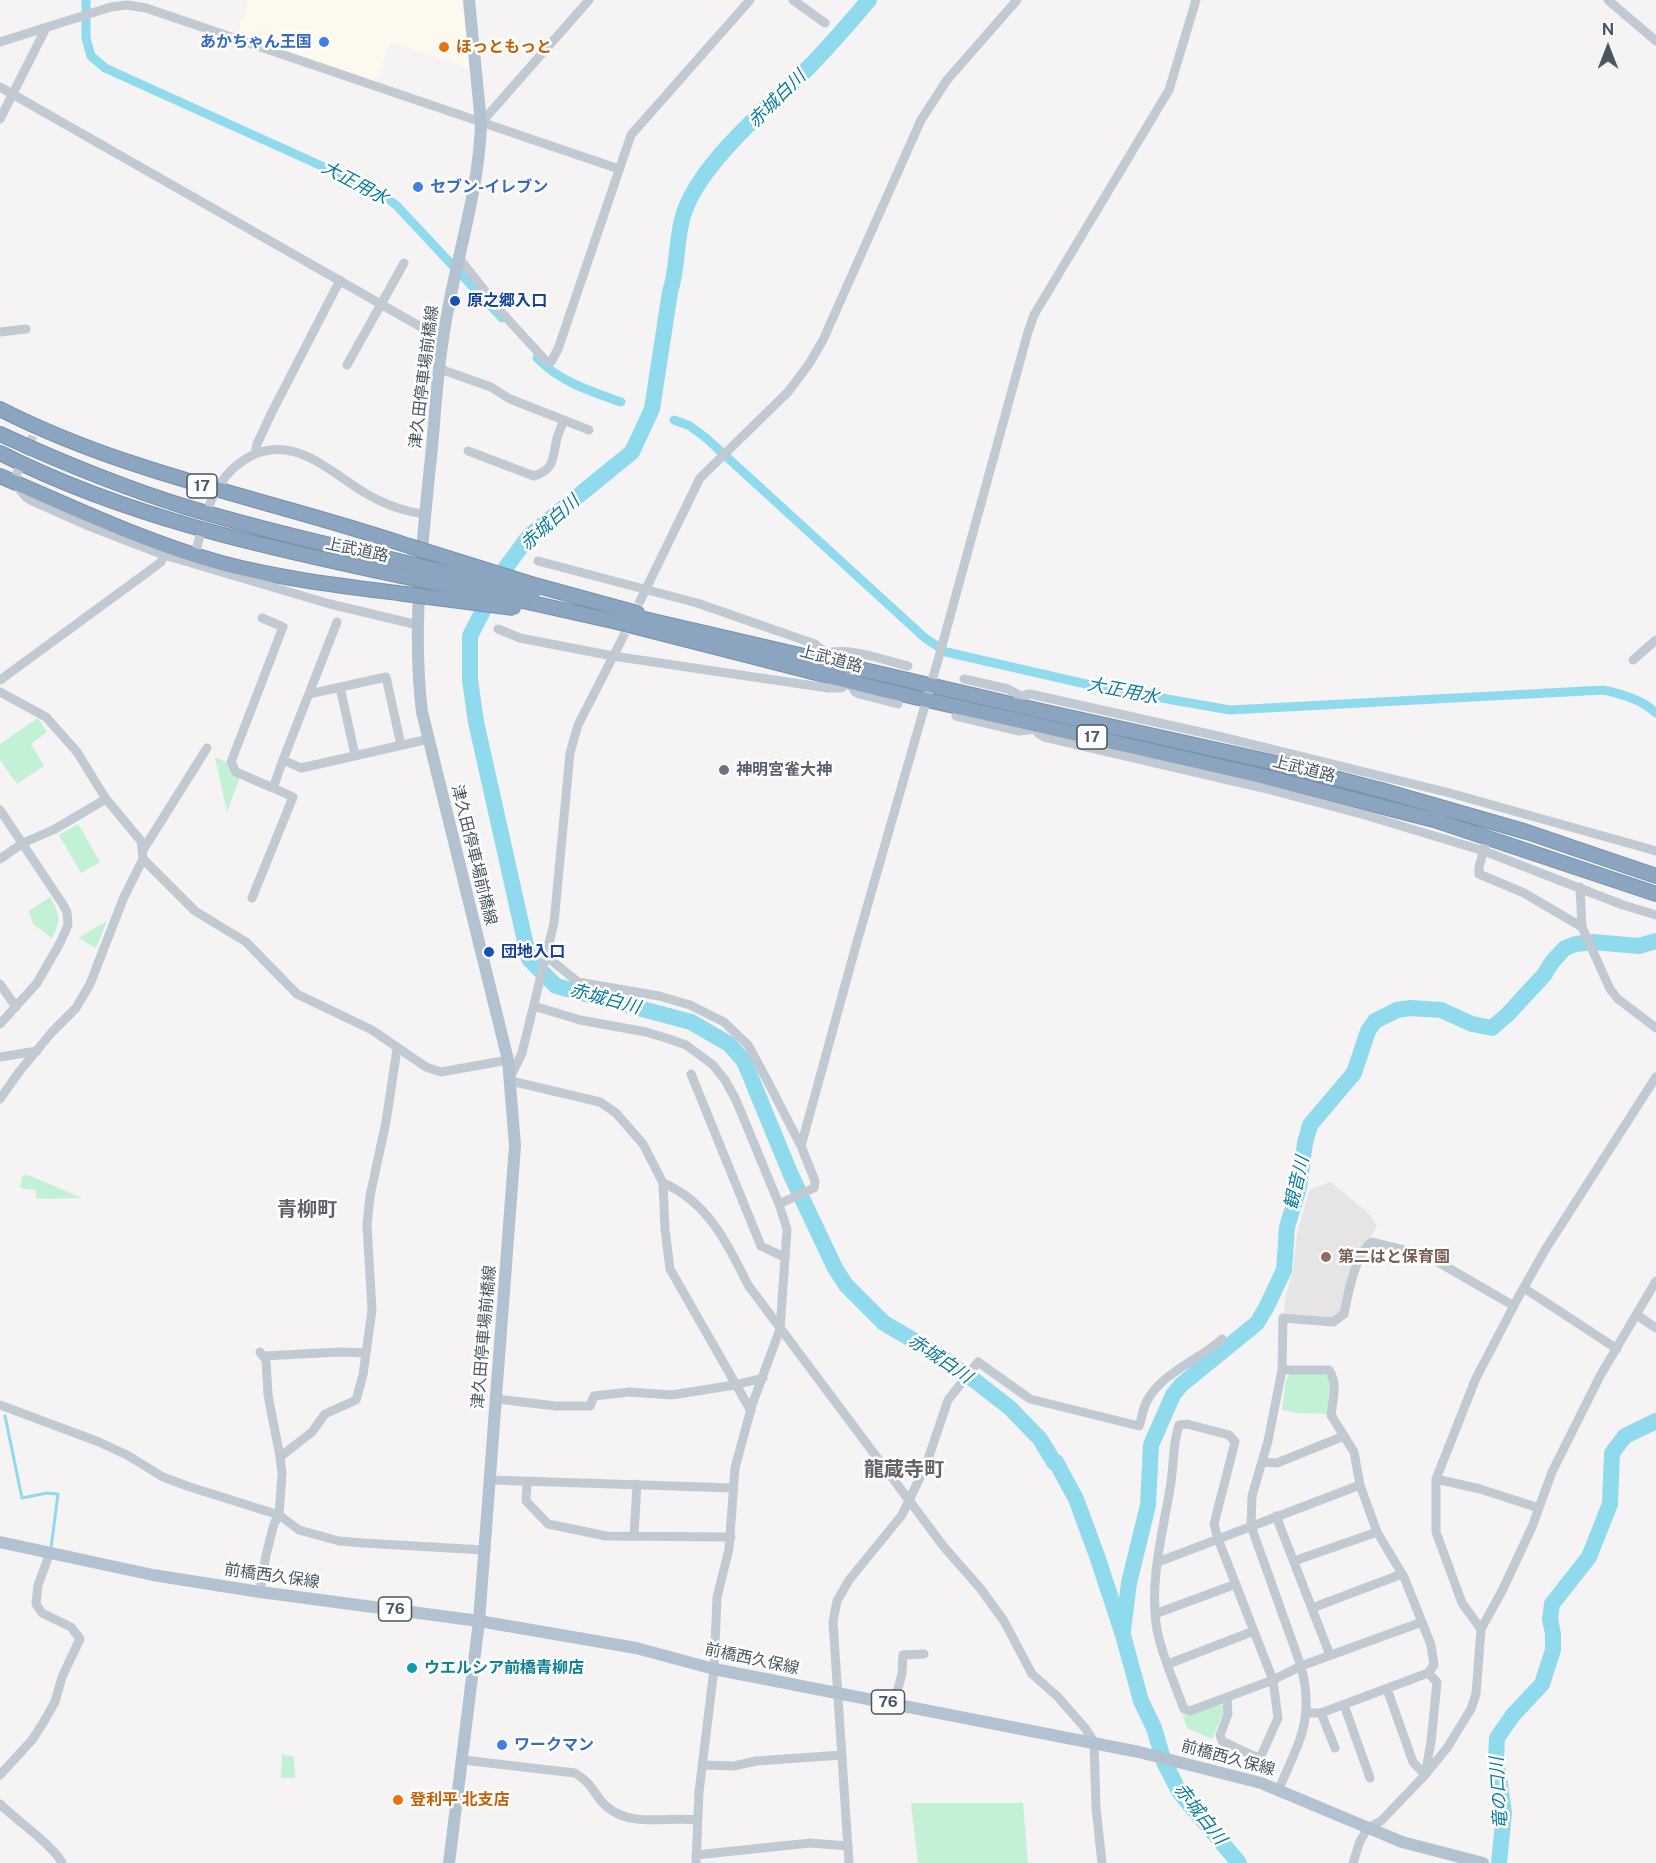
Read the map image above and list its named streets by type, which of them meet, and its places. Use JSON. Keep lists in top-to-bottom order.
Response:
{
  "streets": {
    "highway": ["17", "上武道路"],
    "main road": ["津久田停車場前橋線", "前橋西久保線", "76"]
  },
  "crossings": [
    ["津久田停車場前橋線", "前橋西久保線"],
    ["17", "上武道路"]
  ],
  "districts": ["青柳町", "龍蔵寺町"],
  "water": [
    "赤城白川",
    "大正用水",
    "観音川",
    "竜の口川"
  ],
  "places": [
    "あかちゃん王国",
    "ほっともっと",
    "セブン-イレブン",
    "原之郷入口",
    "神明宮雀大神",
    "団地入口",
    "第二はと保育園",
    "ウエルシア前橋青柳店",
    "ワークマン",
    "登利平 北支店"
  ],
  "north": "top"
}
